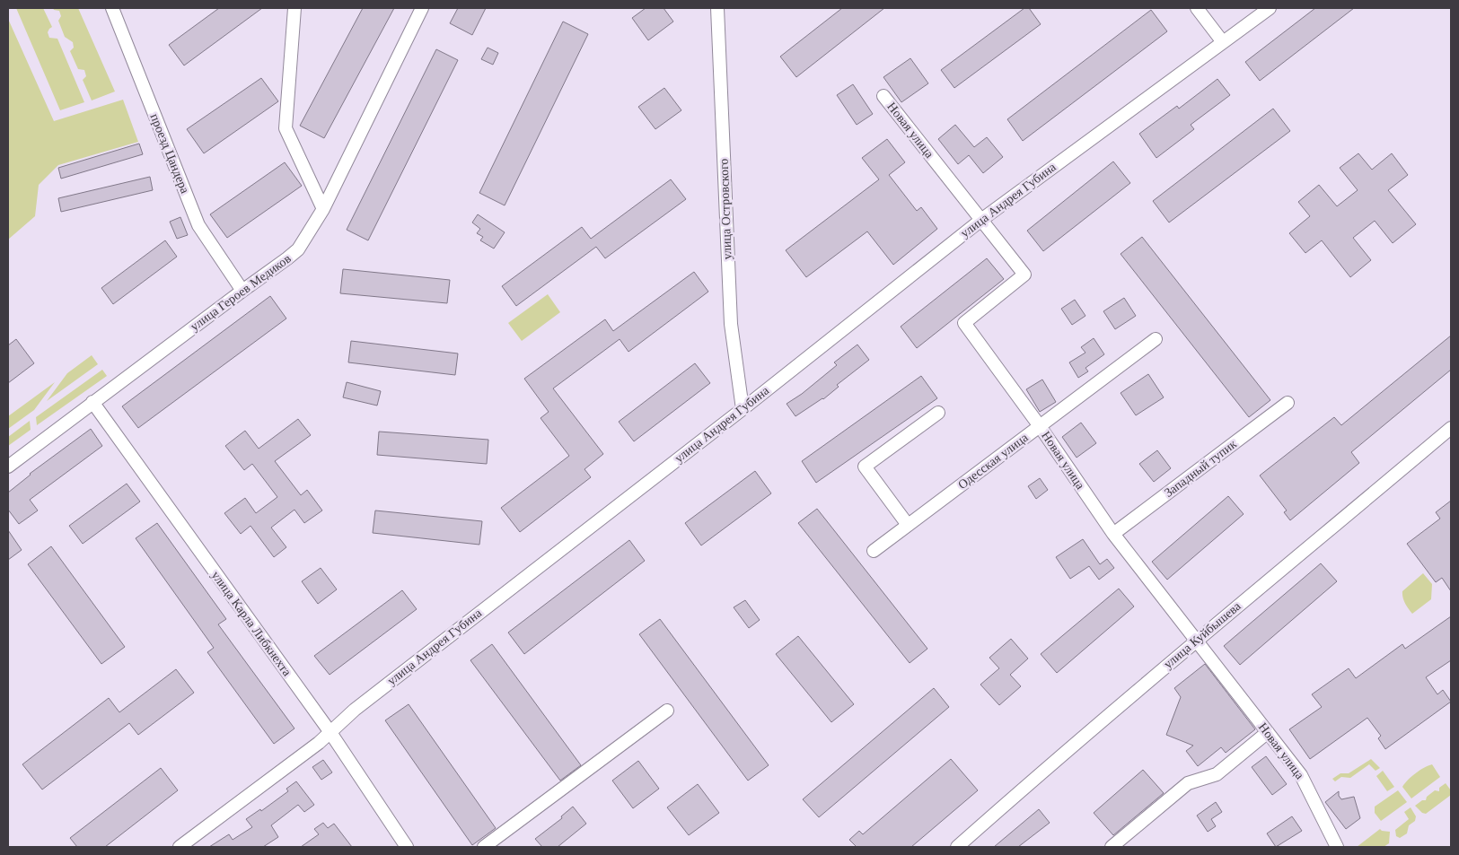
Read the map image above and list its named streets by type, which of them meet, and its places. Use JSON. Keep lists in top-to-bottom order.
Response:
{
  "streets": {
    "street": [
      "Новая улица",
      "проезд Цандера",
      "улица Андрея Губина",
      "улица Островского",
      "улица Героев Медиков",
      "Одесская улица",
      "Западный тупик",
      "улица Карла Либкнехта",
      "улица Куйбышева"
    ]
  },
  "crossings": [
    ["Новая улица", "улица Андрея Губина"],
    ["Новая улица", "Одесская улица"],
    ["Новая улица", "Западный тупик"],
    ["Новая улица", "улица Куйбышева"],
    ["проезд Цандера", "улица Героев Медиков"],
    ["улица Андрея Губина", "улица Островского"],
    ["улица Андрея Губина", "улица Карла Либкнехта"],
    ["улица Героев Медиков", "улица Карла Либкнехта"]
  ]
}
